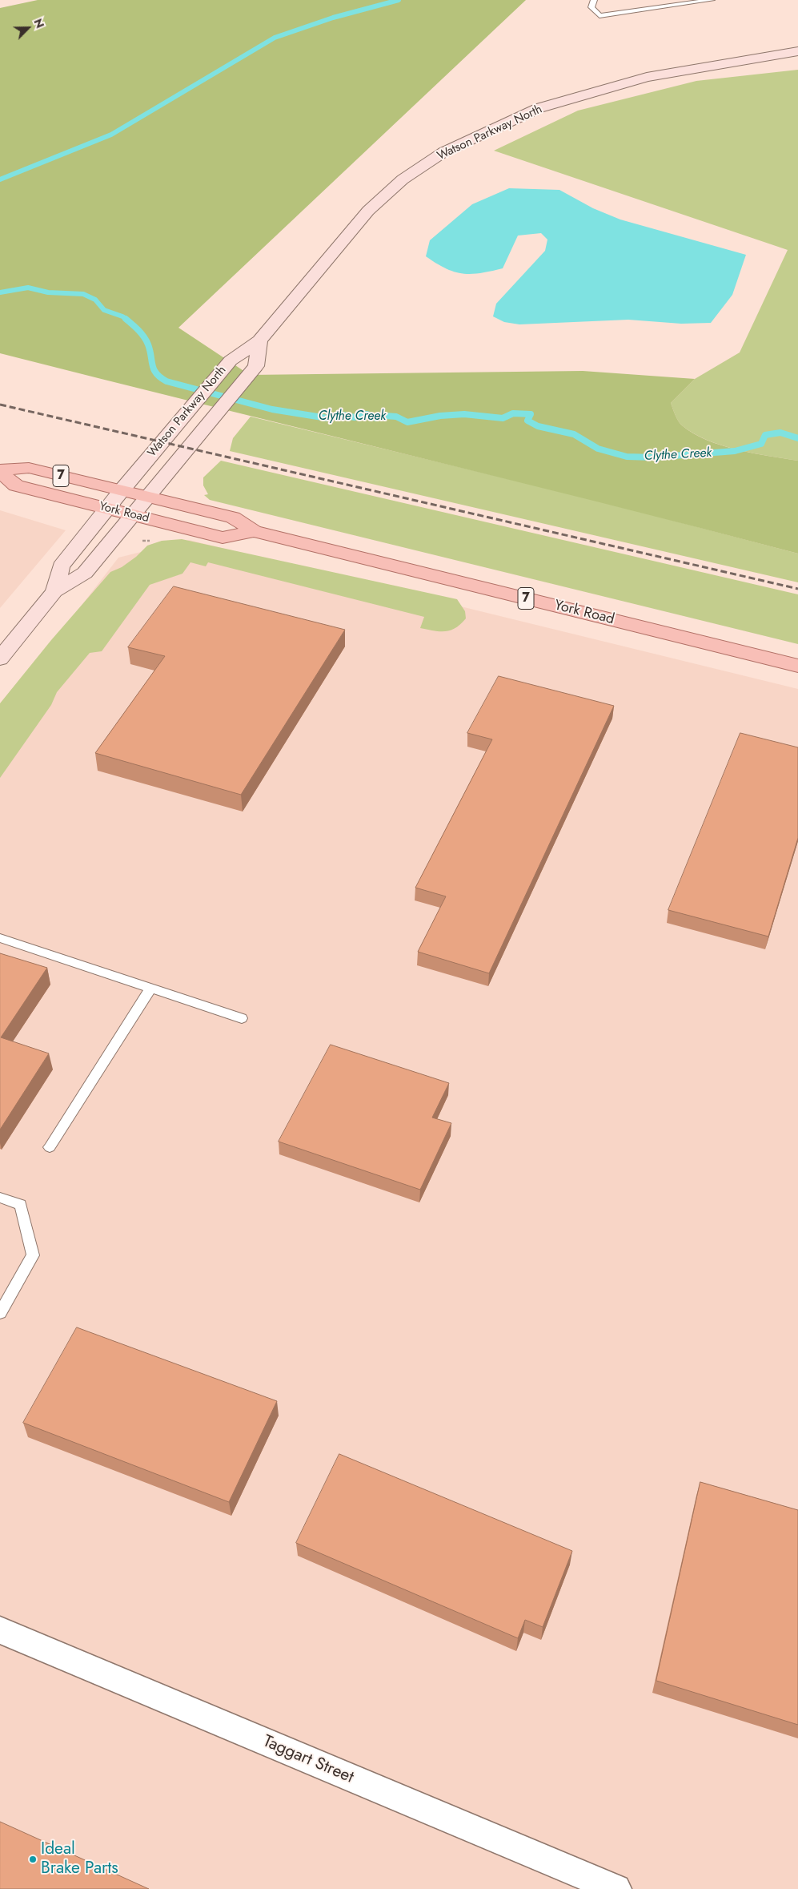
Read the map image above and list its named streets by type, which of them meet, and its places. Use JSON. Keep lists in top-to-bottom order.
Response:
{
  "streets": {
    "main road": ["Watson Parkway North", "7", "York Road"],
    "street": ["Taggart Street"]
  },
  "crossings": [
    ["Watson Parkway North", "York Road"]
  ],
  "water": ["Clythe Creek"],
  "places": ["Ideal Brake Parts"],
  "north": "top right"
}
